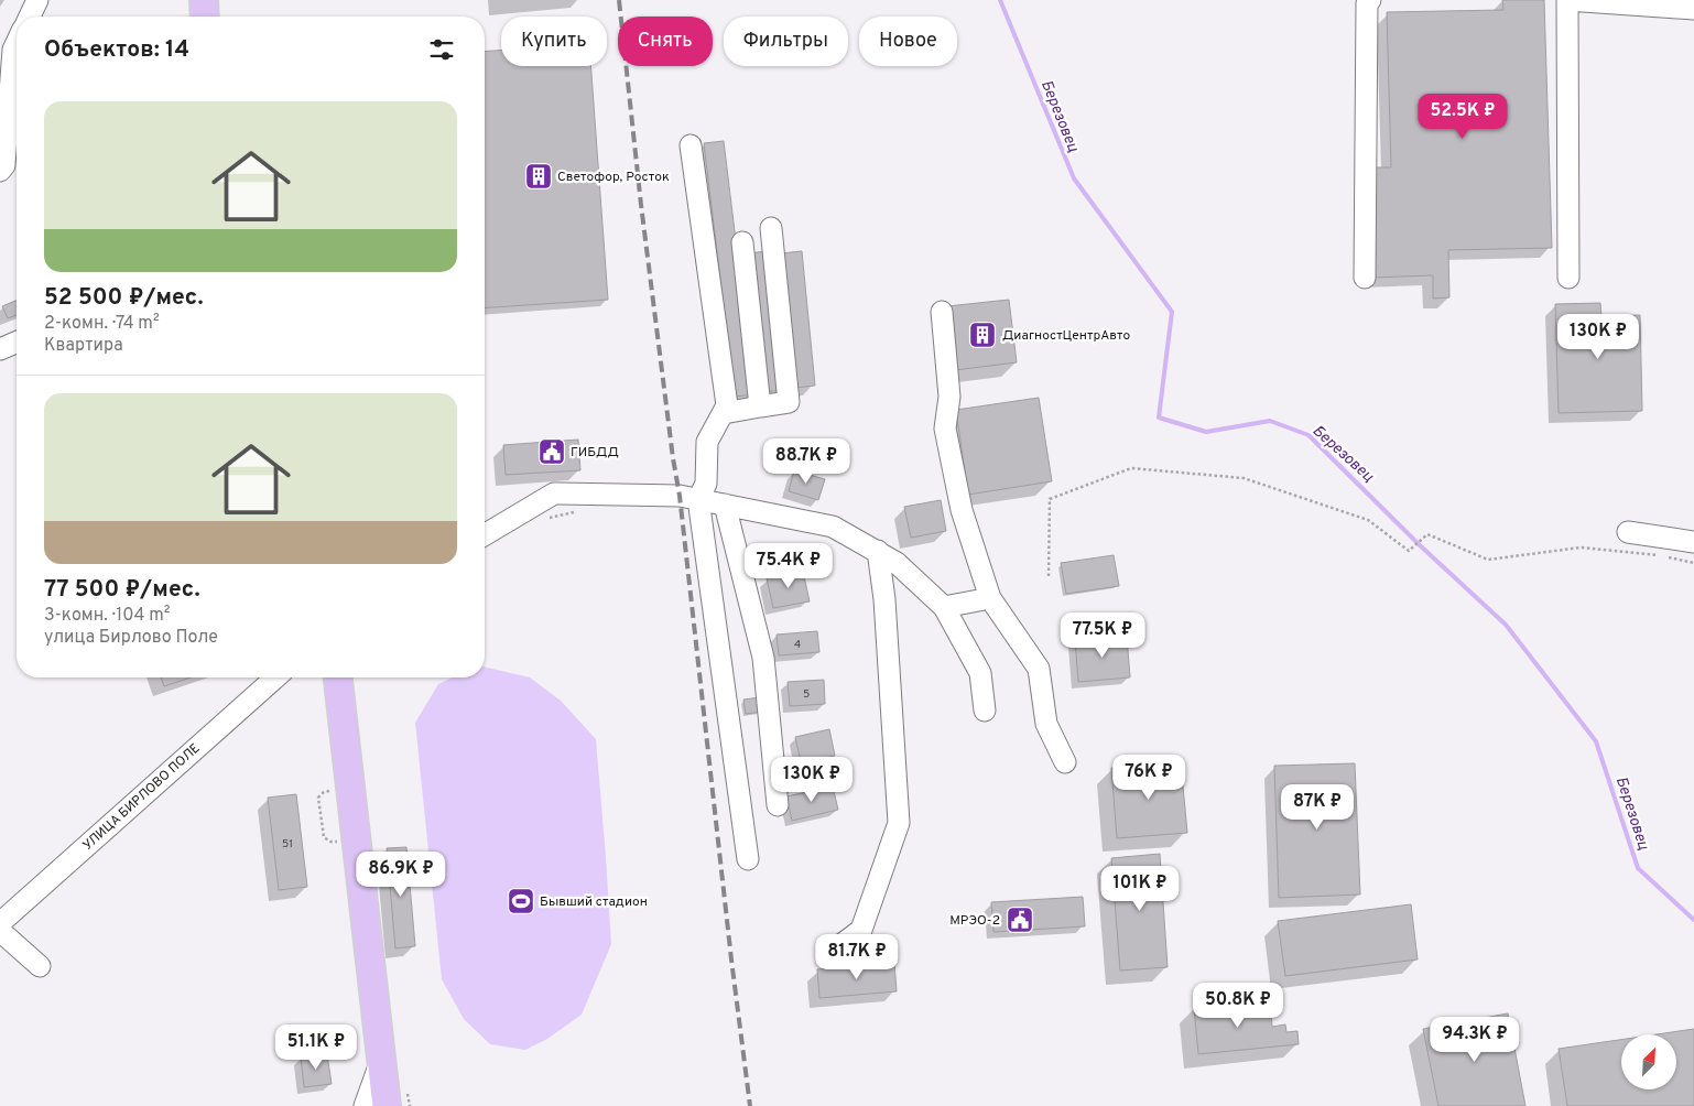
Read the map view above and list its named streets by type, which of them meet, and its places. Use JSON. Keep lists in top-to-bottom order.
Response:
{
  "streets": {
    "street": ["УЛИЦА БИРЛОВО ПОЛЕ"]
  },
  "water": ["Березовец"],
  "places": {
    "building": ["Светофор, Росток", "ДиагностЦентрАвто"],
    "public building": ["ГИБДД", "МРЭО-2"],
    "sports": ["Бывший стадион"]
  },
  "house_numbers": ["4", "5", "51"],
  "north": "top right",
  "page": {
    "chip": [
      "Купить",
      "Снять",
      "Фильтры",
      "Новое"
    ],
    "heading": "Объектов: 14",
    "list": [
      {
        "name": "52 500 ₽/мес.",
        "note": "2-комн. · 74 m² · Квартира"
      },
      {
        "name": "77 500 ₽/мес.",
        "note": "3-комн. · 104 m² · улица Бирлово Поле"
      }
    ],
    "price": [
      "52.5K ₽",
      "130K ₽",
      "88.7K ₽",
      "75.4K ₽",
      "77.5K ₽",
      "76K ₽",
      "130K ₽",
      "87K ₽",
      "86.9K ₽",
      "101K ₽",
      "81.7K ₽",
      "50.8K ₽",
      "94.3K ₽",
      "51.1K ₽"
    ]
  }
}
